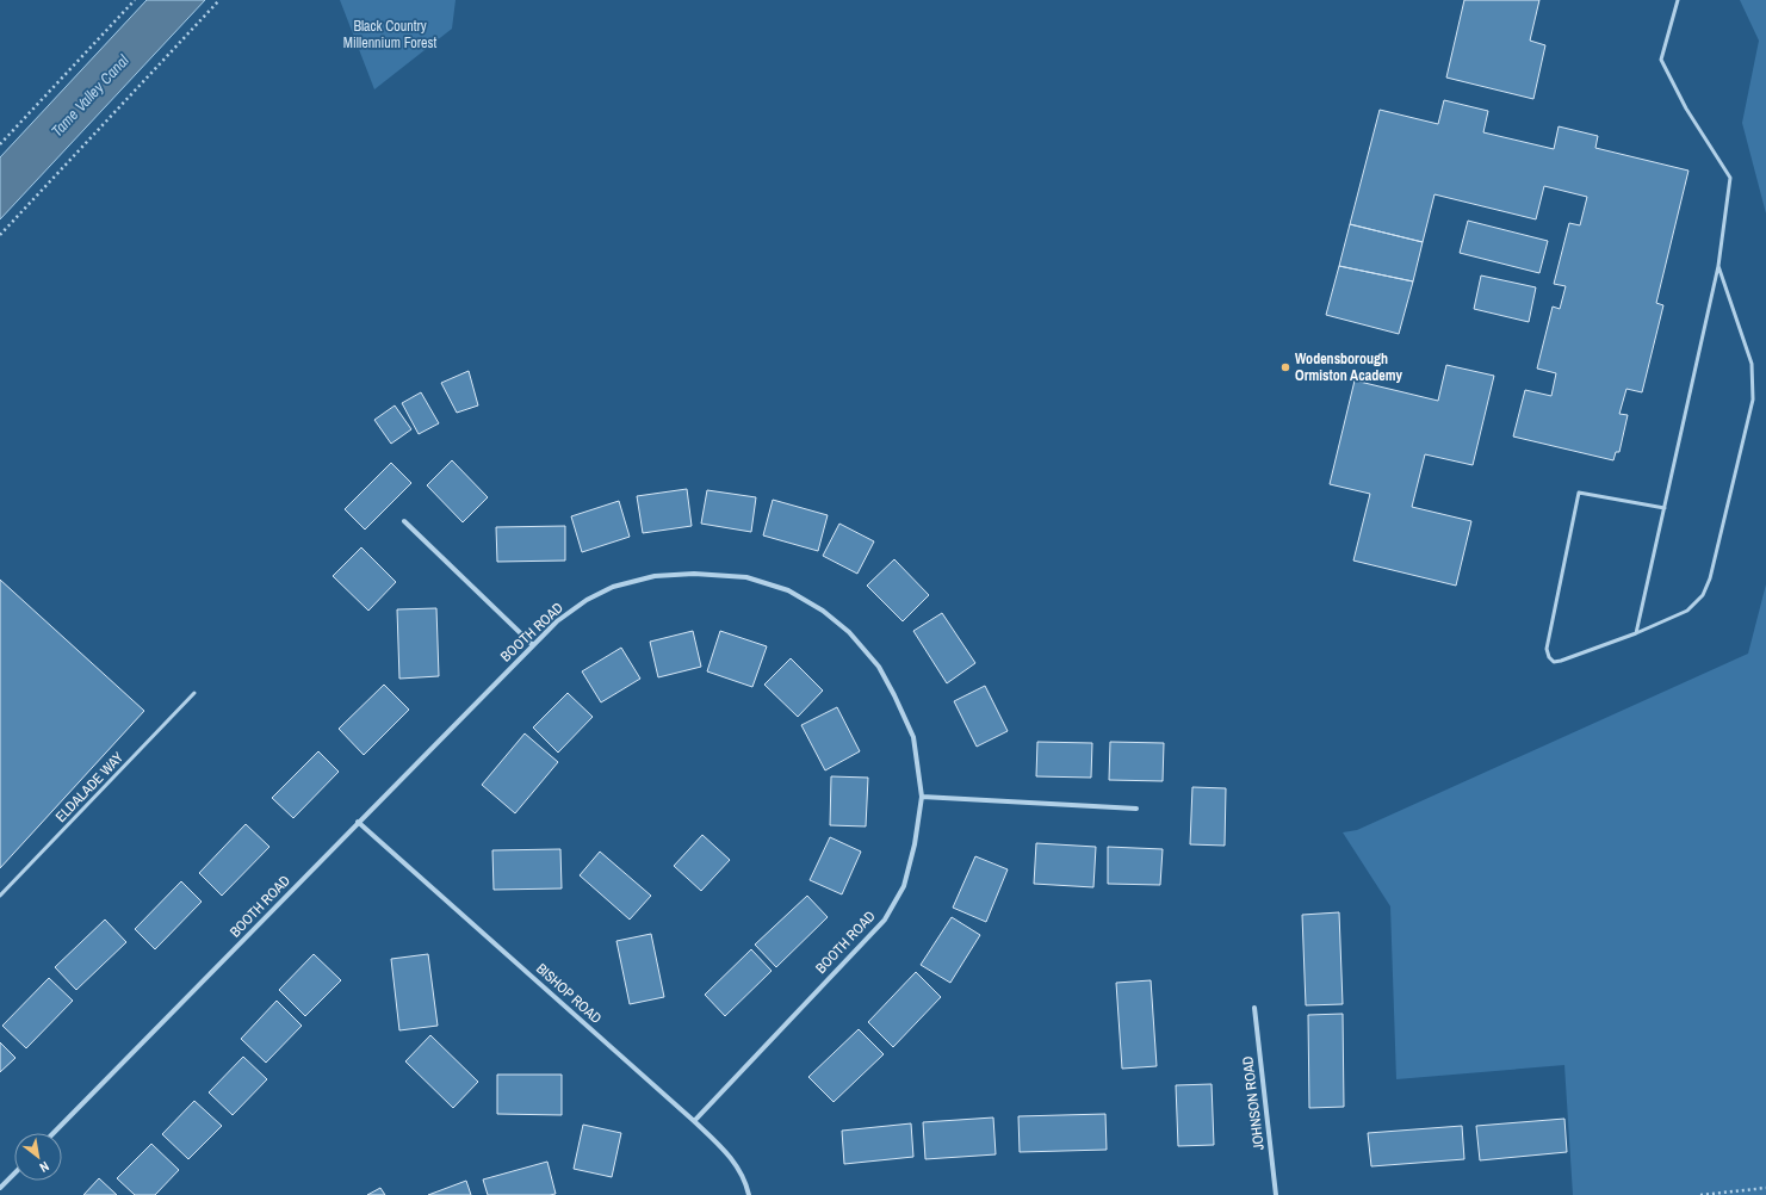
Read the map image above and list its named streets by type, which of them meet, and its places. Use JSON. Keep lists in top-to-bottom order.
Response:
{
  "streets": {
    "street": ["BOOTH ROAD", "BISHOP ROAD", "JOHNSON ROAD"],
    "lane": ["ELDALADE WAY"]
  },
  "crossings": [
    ["BOOTH ROAD", "BISHOP ROAD"]
  ],
  "water": ["Tame Valley Canal"],
  "parks": ["Black Country Millennium Forest"],
  "places": ["Wodensborough Ormiston Academy"],
  "north": "bottom right"
}
